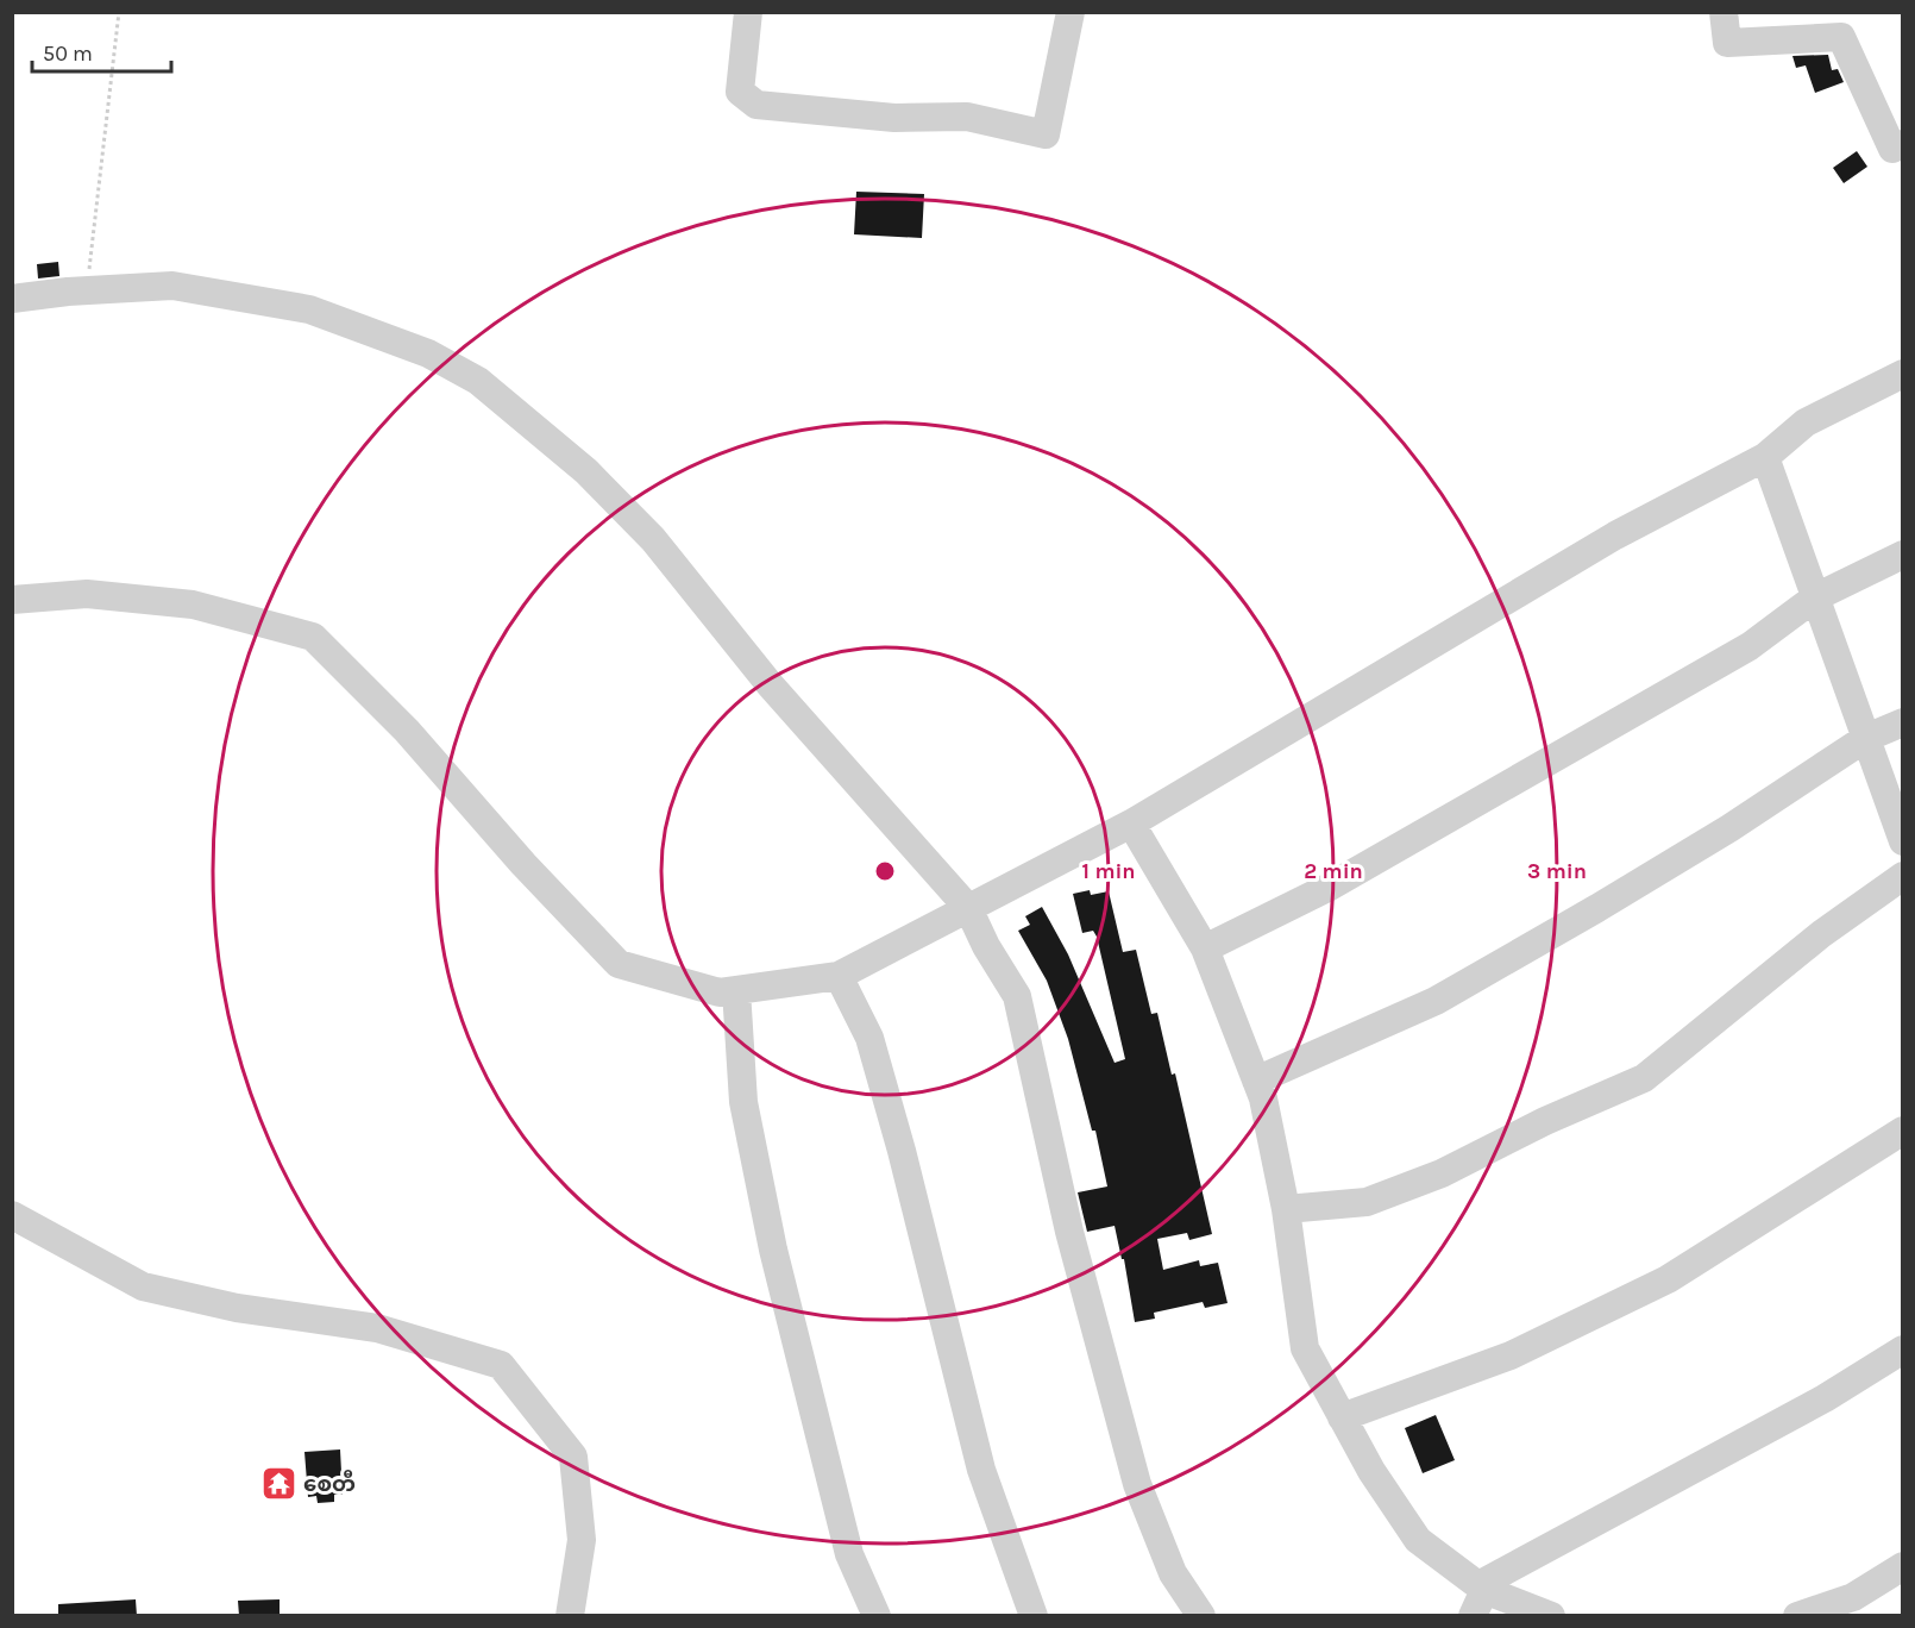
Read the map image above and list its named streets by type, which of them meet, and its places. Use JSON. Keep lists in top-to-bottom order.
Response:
{
  "places": {
    "temple": ["စေတီ"]
  },
  "scale_bar": "50 m",
  "rings": ["1 min", "2 min", "3 min"]
}
